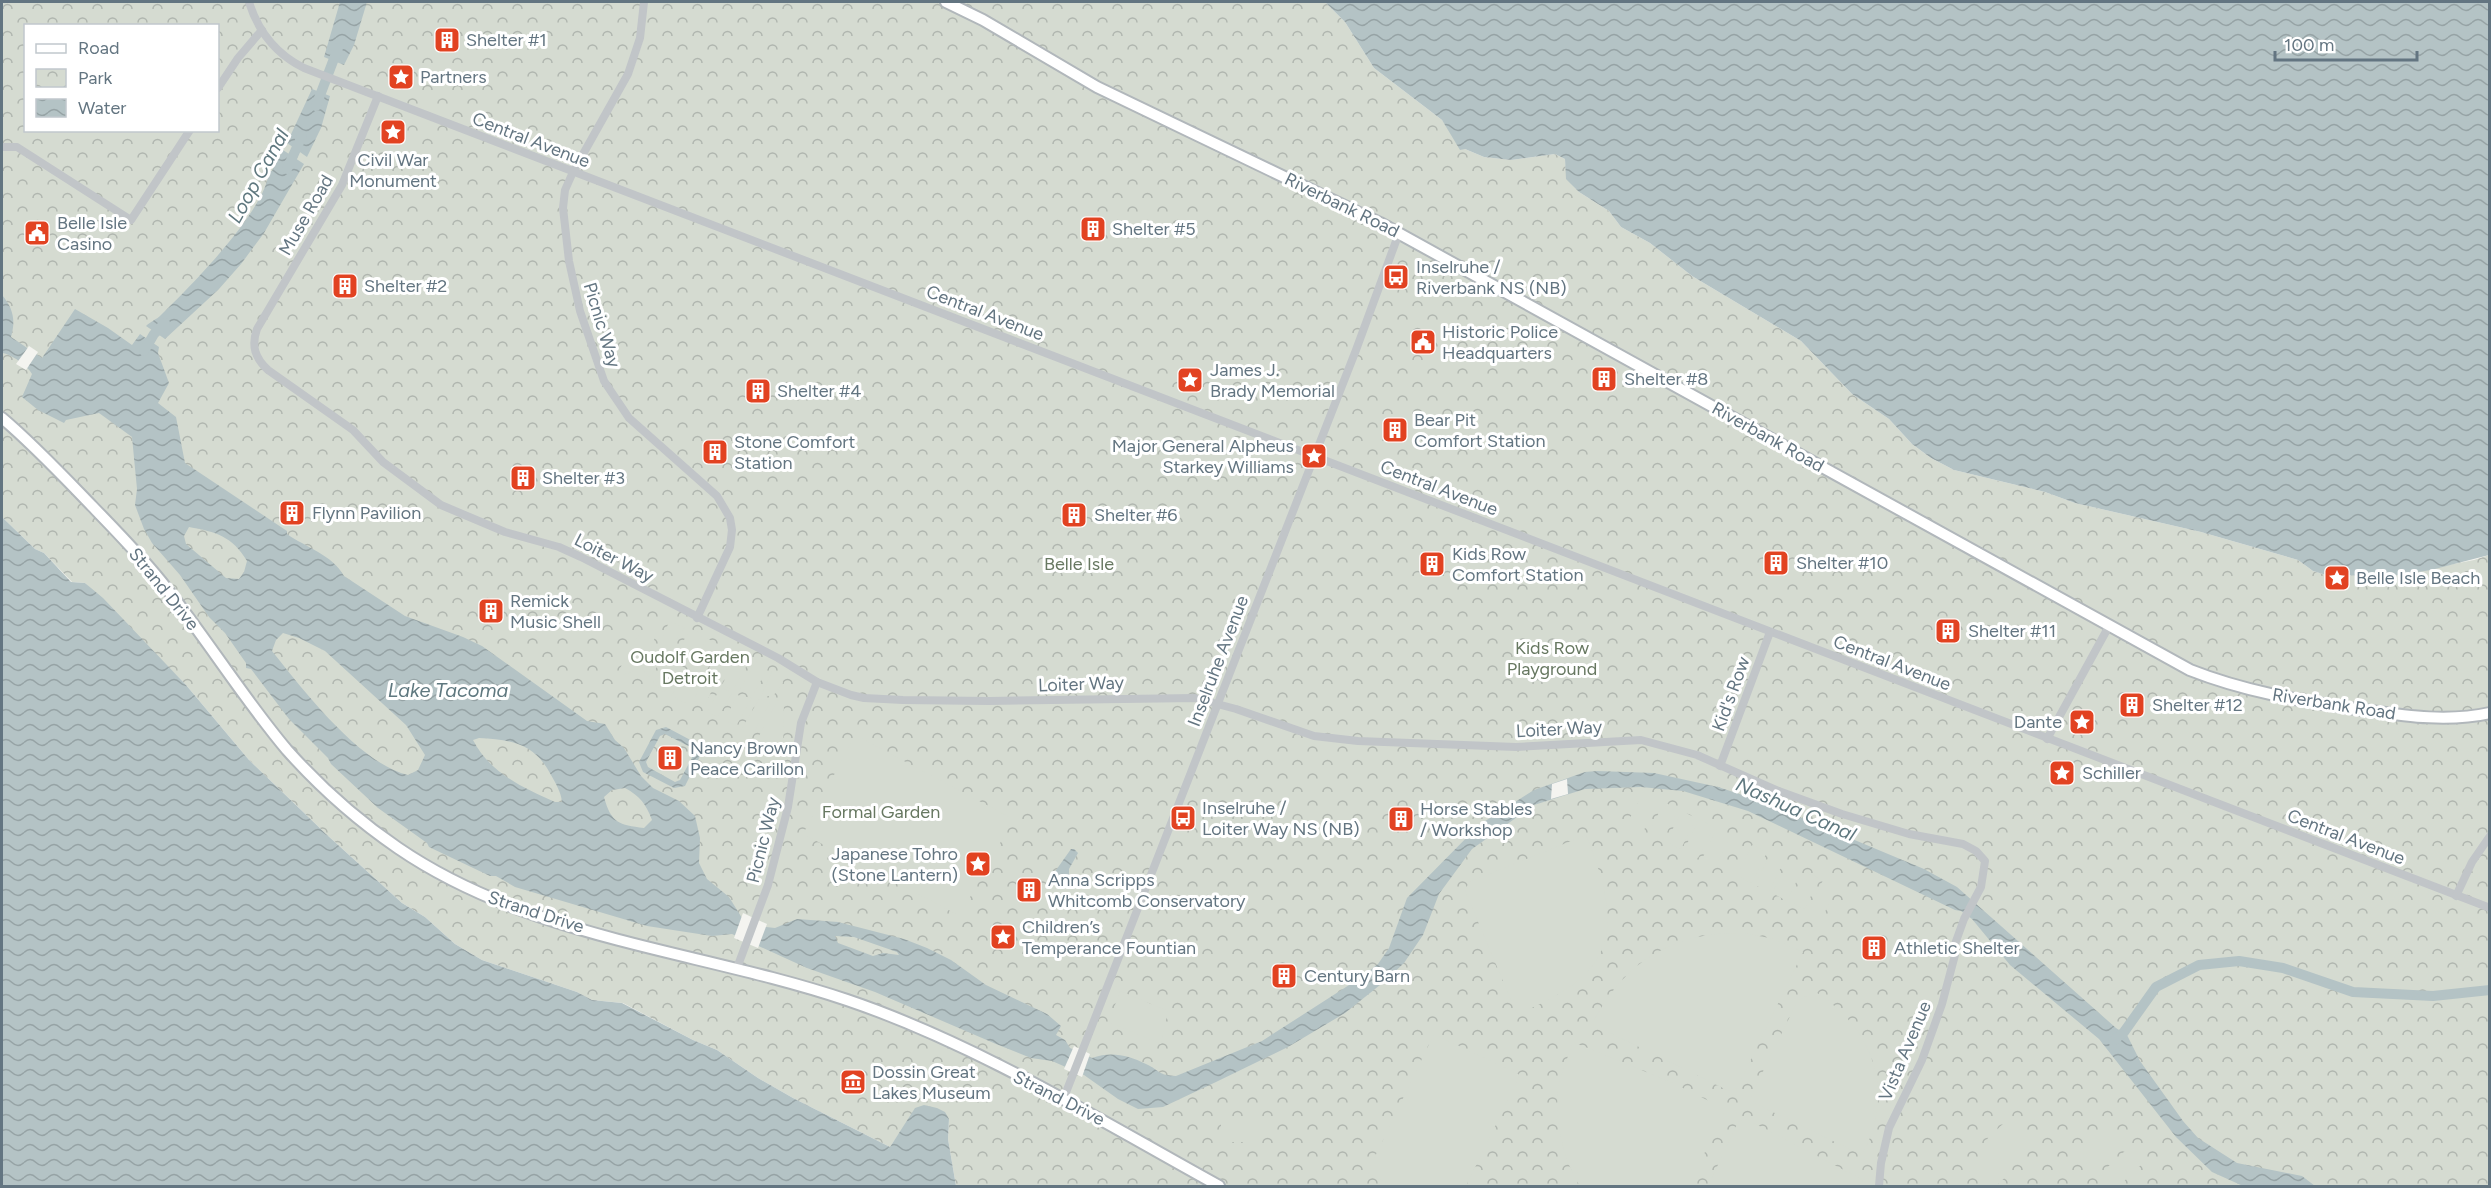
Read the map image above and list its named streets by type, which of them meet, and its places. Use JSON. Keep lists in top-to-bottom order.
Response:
{
  "streets": {
    "street": [
      "Central Avenue",
      "Riverbank Road",
      "Muse Road",
      "Picnic Way",
      "Loiter Way",
      "Strand Drive",
      "Inselruhe Avenue",
      "Kid's Row",
      "Vista Avenue"
    ]
  },
  "crossings": [
    ["Central Avenue", "Muse Road"],
    ["Central Avenue", "Picnic Way"],
    ["Central Avenue", "Inselruhe Avenue"],
    ["Central Avenue", "Kid's Row"],
    ["Riverbank Road", "Inselruhe Avenue"],
    ["Muse Road", "Loiter Way"],
    ["Picnic Way", "Loiter Way"],
    ["Picnic Way", "Strand Drive"],
    ["Loiter Way", "Inselruhe Avenue"],
    ["Loiter Way", "Kid's Row"],
    ["Loiter Way", "Vista Avenue"],
    ["Strand Drive", "Inselruhe Avenue"]
  ],
  "water": ["Loop Canal", "Lake Tacoma", "Nashua Canal"],
  "parks": [
    "Belle Isle",
    "Kids Row Playground",
    "Oudolf Garden Detroit",
    "Formal Garden"
  ],
  "places": {
    "building": [
      "Shelter #1",
      "Shelter #5",
      "Shelter #2",
      "Shelter #8",
      "Shelter #4",
      "Bear Pit Comfort Station",
      "Stone Comfort Station",
      "Shelter #3",
      "Flynn Pavilion",
      "Shelter #6",
      "Shelter #10",
      "Kids Row Comfort Station",
      "Remick Music Shell",
      "Shelter #11",
      "Shelter #12",
      "Nancy Brown Peace Carillon",
      "Horse Stables / Workshop",
      "Anna Scripps Whitcomb Conservatory",
      "Athletic Shelter",
      "Century Barn"
    ],
    "place": [
      "Partners",
      "Civil War Monument",
      "James J. Brady Memorial",
      "Major General Alpheus Starkey Williams",
      "Belle Isle Beach",
      "Dante",
      "Schiller",
      "Japanese Tohro (Stone Lantern)",
      "Children’s Temperance Fountian"
    ],
    "public building": ["Belle Isle Casino", "Historic Police Headquarters"],
    "bus stop": ["Inselruhe / Riverbank NS (NB)", "Inselruhe / Loiter Way NS (NB)"],
    "museum": ["Dossin Great Lakes Museum"]
  },
  "legend": ["Road", "Park", "Water"],
  "scale_bar": "100 m"
}
